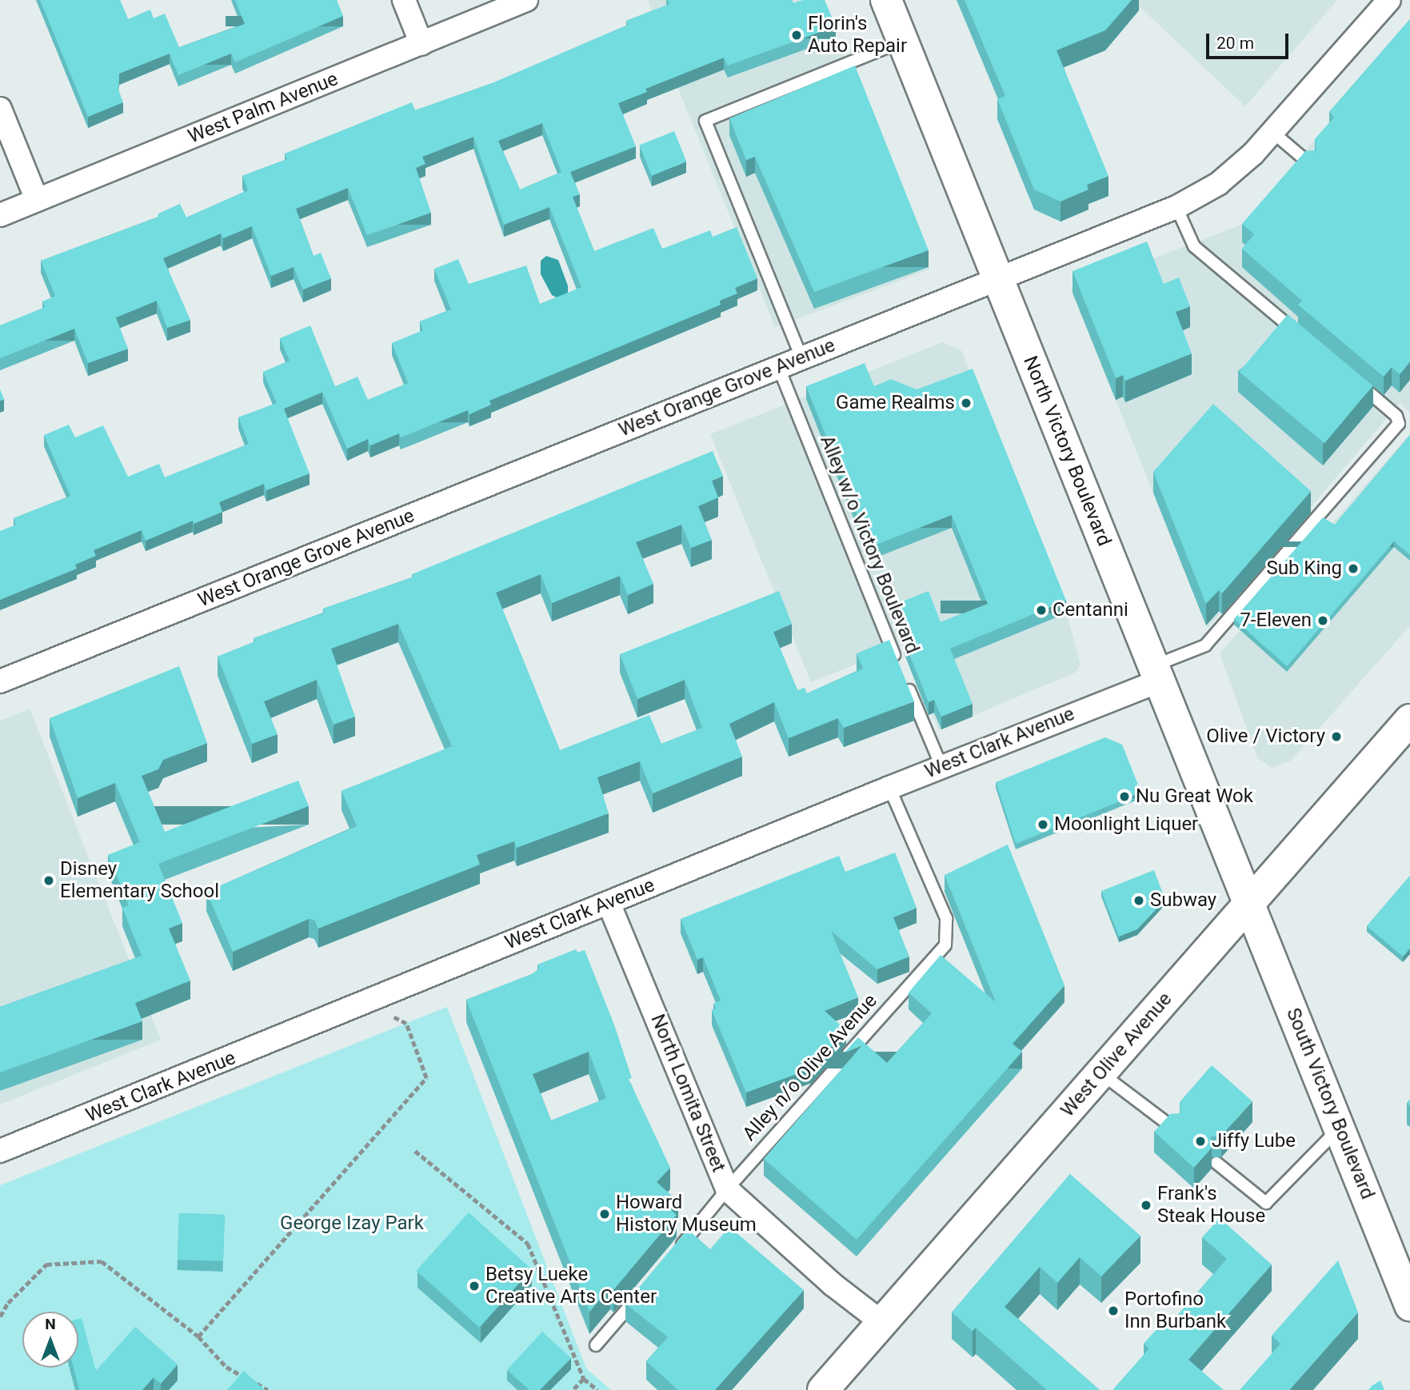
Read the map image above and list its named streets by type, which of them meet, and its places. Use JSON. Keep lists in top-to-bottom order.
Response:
{
  "streets": {
    "main road": ["North Victory Boulevard", "West Olive Avenue", "South Victory Boulevard"],
    "street": [
      "West Palm Avenue",
      "West Orange Grove Avenue",
      "West Clark Avenue",
      "North Lomita Street"
    ],
    "lane": ["Alley w/o Victory Boulevard", "Alley n/o Olive Avenue"]
  },
  "crossings": [
    ["West Orange Grove Avenue", "North Victory Boulevard"],
    ["West Orange Grove Avenue", "Alley w/o Victory Boulevard"],
    ["North Victory Boulevard", "West Clark Avenue"],
    ["North Victory Boulevard", "West Olive Avenue"],
    ["North Victory Boulevard", "South Victory Boulevard"],
    ["Alley w/o Victory Boulevard", "West Clark Avenue"],
    ["West Clark Avenue", "Alley n/o Olive Avenue"],
    ["West Clark Avenue", "North Lomita Street"],
    ["West Olive Avenue", "North Lomita Street"],
    ["West Olive Avenue", "South Victory Boulevard"],
    ["Alley n/o Olive Avenue", "North Lomita Street"]
  ],
  "parks": ["George Izay Park"],
  "places": [
    "Florin's Auto Repair",
    "Game Realms",
    "Sub King",
    "Centanni",
    "7-Eleven",
    "Olive / Victory",
    "Nu Great Wok",
    "Moonlight Liquer",
    "Disney Elementary School",
    "Subway",
    "Jiffy Lube",
    "Frank's Steak House",
    "Howard History Museum",
    "Betsy Lueke Creative Arts Center",
    "Portofino Inn Burbank"
  ],
  "scale_bar": "20 m",
  "north": "top"
}
